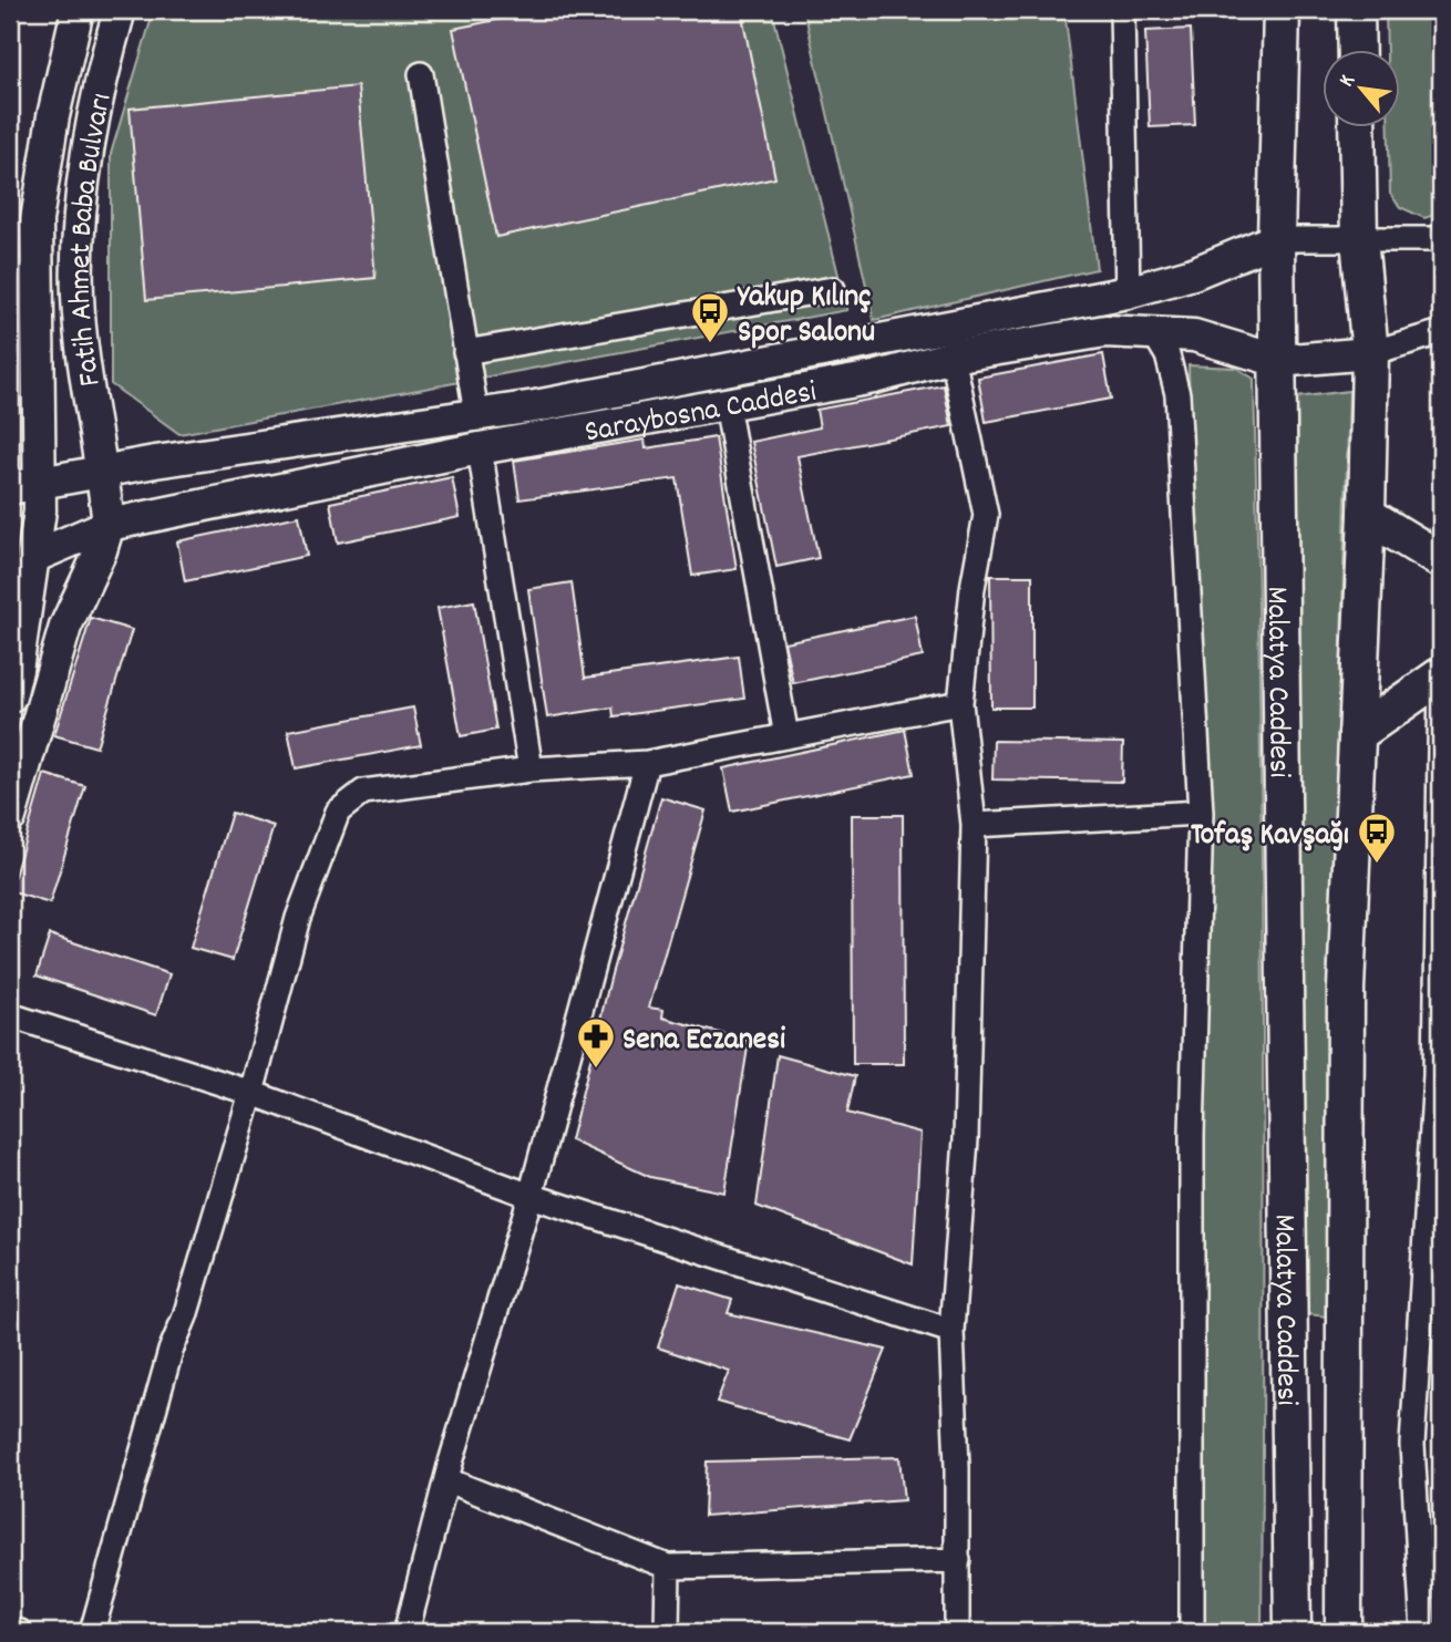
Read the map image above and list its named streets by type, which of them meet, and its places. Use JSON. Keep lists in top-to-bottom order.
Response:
{
  "streets": {
    "highway": ["Malatya Caddesi"],
    "main road": ["Fatih Ahmet Baba Bulvarı", "Saraybosna Caddesi"]
  },
  "crossings": [
    ["Fatih Ahmet Baba Bulvarı", "Saraybosna Caddesi"],
    ["Saraybosna Caddesi", "Malatya Caddesi"]
  ],
  "places": {
    "bus stop": ["Yakup Kılınç Spor Salonu", "Tofaş Kavşağı"],
    "pharmacy": ["Sena Eczanesi"]
  },
  "north": "top left"
}
